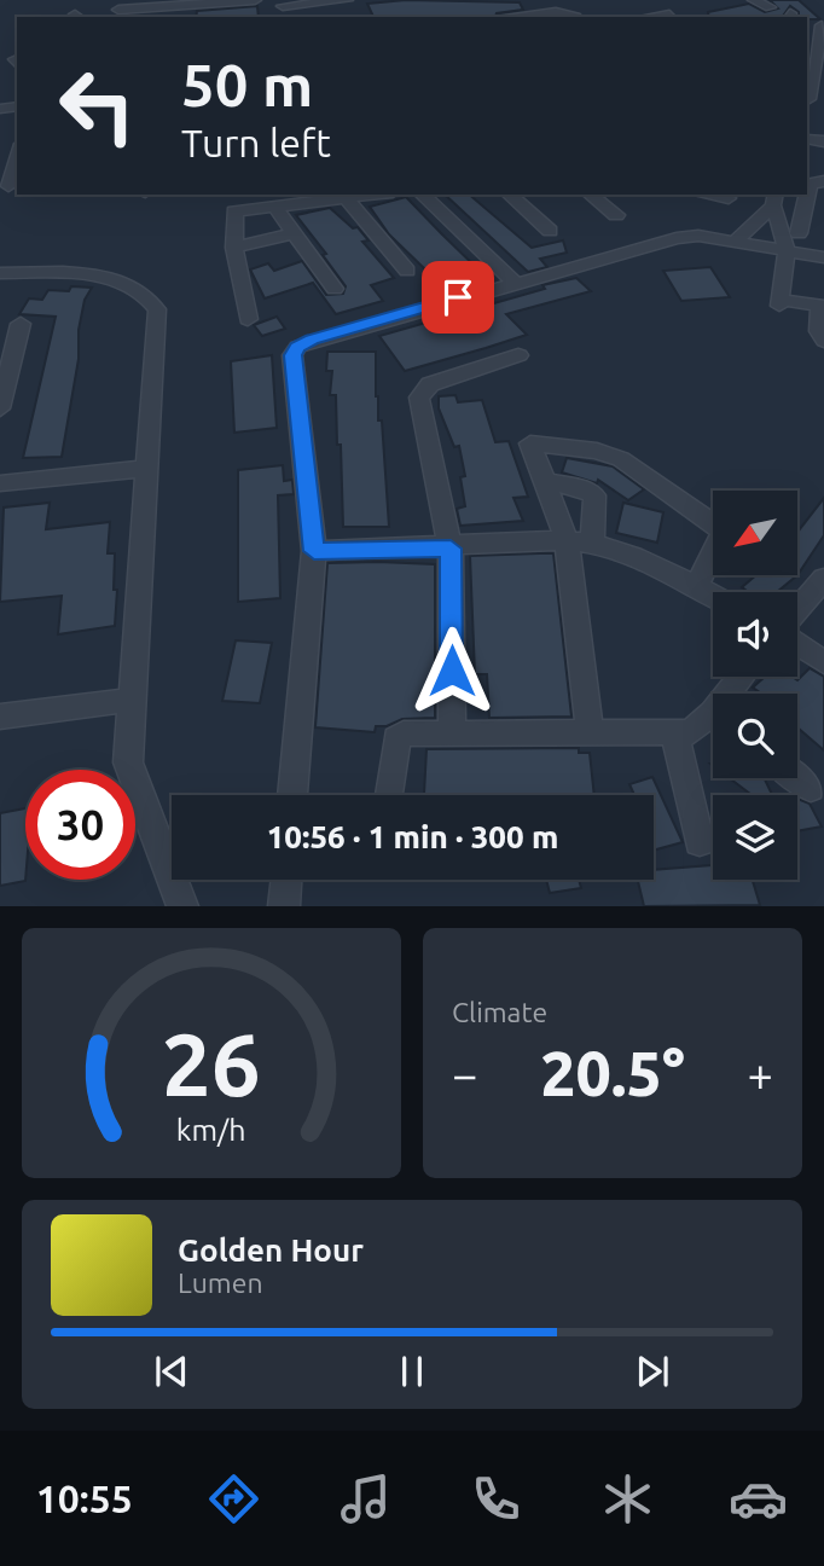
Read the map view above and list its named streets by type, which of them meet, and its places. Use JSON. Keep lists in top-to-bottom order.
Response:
{
  "north": "bottom left",
  "page": {
    "turn": ["50 m", "Turn left"],
    "limit": "30",
    "trip": "10:56 · 1 min · 300 m",
    "tile": "Climate",
    "heat": ["−", "20.5°", "+"],
    "song": ["Golden Hour", "Lumen"],
    "tabs": "10:55",
    "gauge": ["26", "km/h"]
  }
}
